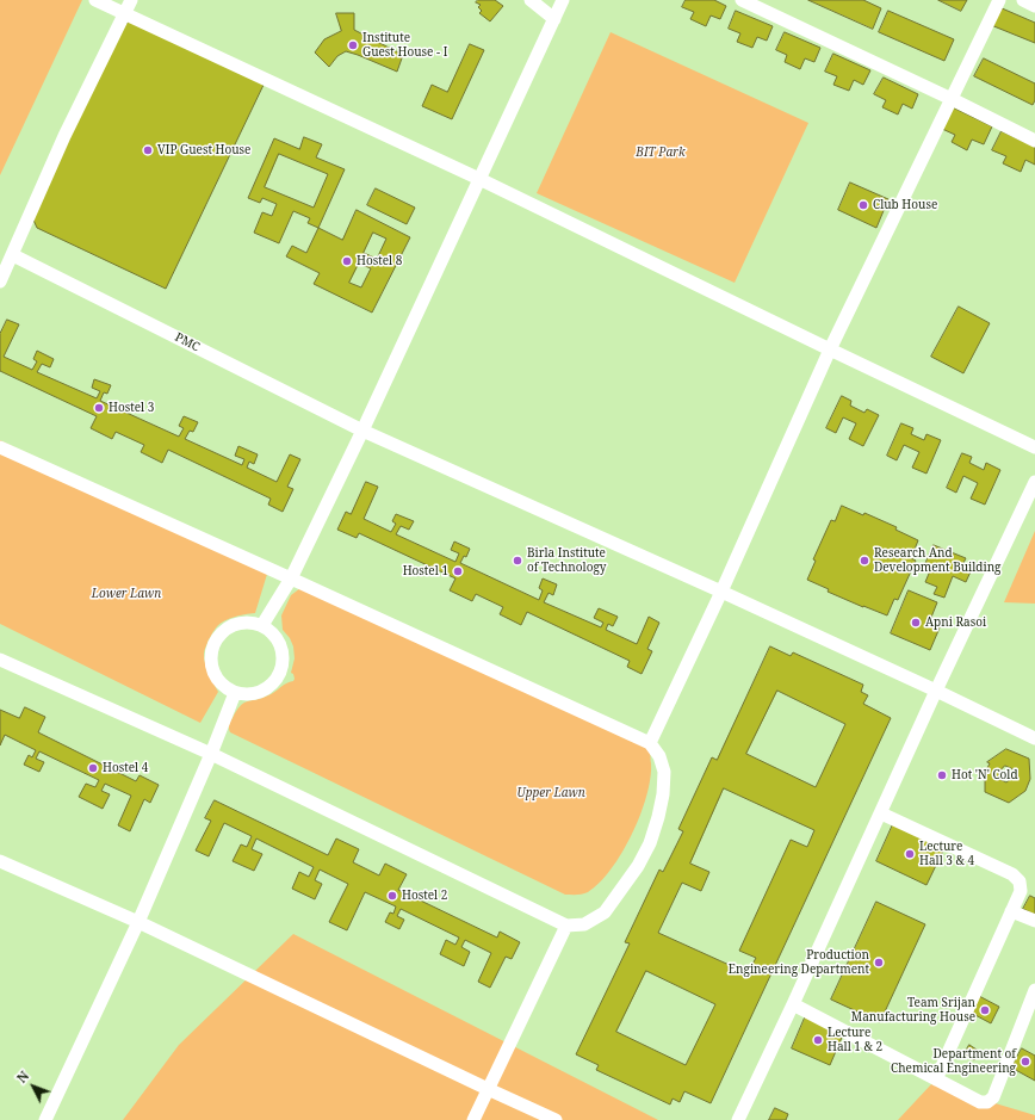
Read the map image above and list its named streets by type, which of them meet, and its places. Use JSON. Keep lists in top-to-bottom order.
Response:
{
  "streets": {
    "street": ["PMC"]
  },
  "parks": ["BIT Park", "Lower Lawn", "Upper Lawn"],
  "places": [
    "Institute Guest House - I",
    "VIP Guest House",
    "Club House",
    "Hostel 8",
    "Hostel 3",
    "Birla Institute of Technology",
    "Research And Development Building",
    "Hostel 1",
    "Apni Rasoi",
    "Hostel 4",
    "Hot 'N' Cold",
    "Lecture Hall 3 & 4",
    "Hostel 2",
    "Production Engineering Department",
    "Team Srijan Manufacturing House",
    "Lecture Hall 1 & 2",
    "Department of Chemical Engineering"
  ],
  "north": "top left"
}
